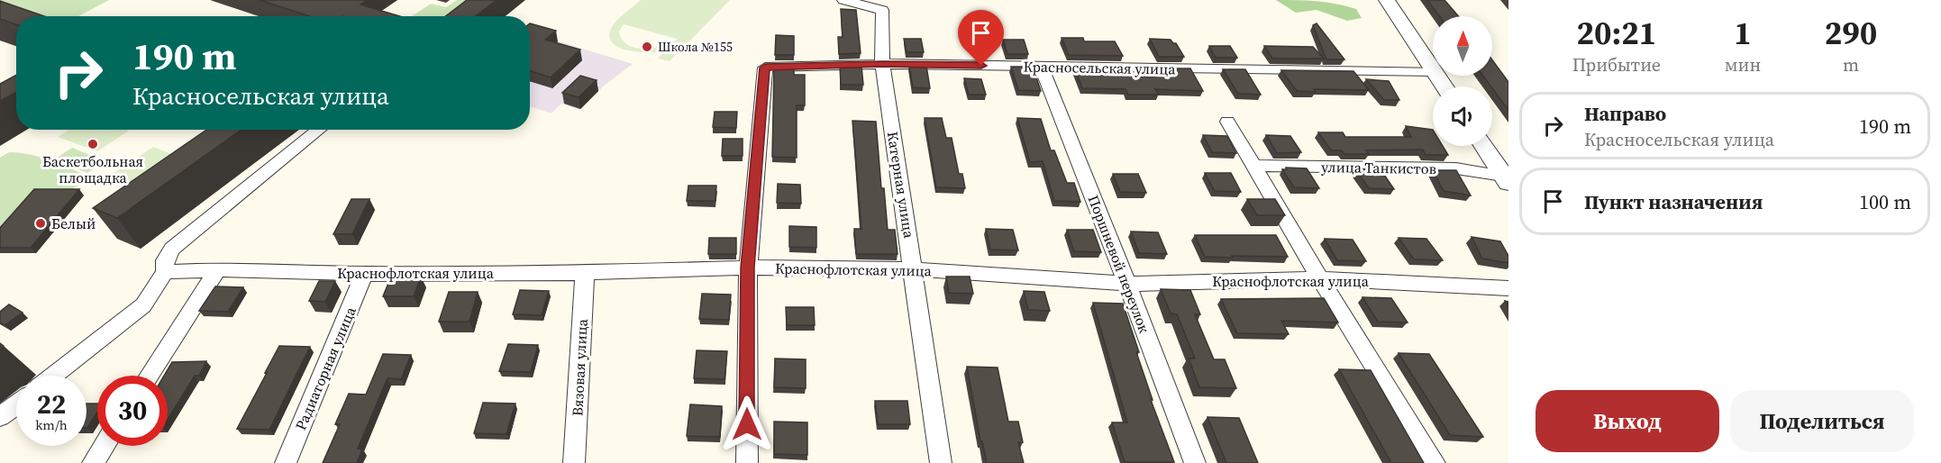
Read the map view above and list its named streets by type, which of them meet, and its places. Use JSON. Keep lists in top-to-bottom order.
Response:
{
  "streets": {
    "street": [
      "Красносельская улица",
      "улица Танкистов",
      "Катерная улица",
      "Поршневой переулок",
      "Краснофлотская улица",
      "Вязовая улица",
      "Радиаторная улица"
    ]
  },
  "crossings": [
    ["Красносельская улица", "Катерная улица"],
    ["Красносельская улица", "Поршневой переулок"],
    ["Красносельская улица", "Краснофлотская улица"],
    ["Катерная улица", "Краснофлотская улица"],
    ["Поршневой переулок", "Краснофлотская улица"],
    ["Краснофлотская улица", "Вязовая улица"],
    ["Краснофлотская улица", "Радиаторная улица"]
  ],
  "places": ["Школа №155", "Баскетбольная площадка", "Белый"],
  "north": "top",
  "page": {
    "eta": [
      "20:21",
      "Прибытие",
      "1",
      "мин",
      "290",
      "m"
    ],
    "turn": ["190 m", "Красносельская улица"],
    "list": [
      {
        "name": "Направо",
        "note": "Красносельская улица",
        "value": "190 m"
      },
      {
        "name": "Пункт назначения",
        "value": "100 m"
      }
    ],
    "speed": "22 km/h",
    "limit": "30",
    "buttons": ["Выход", "Поделиться"]
  }
}
